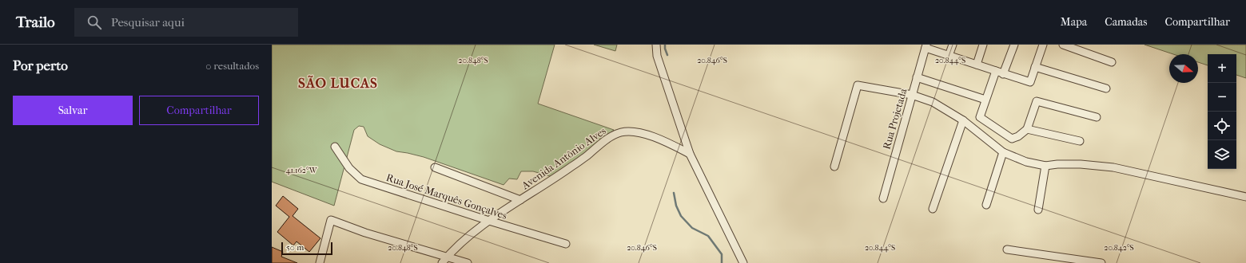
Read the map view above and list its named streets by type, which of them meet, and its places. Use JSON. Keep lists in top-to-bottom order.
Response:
{
  "streets": {
    "street": ["Rua Projetada", "Avenida Antônio Alves", "Rua José Marquês Gonçalves"]
  },
  "crossings": [
    ["Avenida Antônio Alves", "Rua José Marquês Gonçalves"]
  ],
  "districts": ["SÃO LUCAS"],
  "scale_bar": "50 m",
  "north": "right",
  "page": {
    "header": "Trailo",
    "search": "Pesquisar aqui",
    "nav": ["Mapa", "Camadas", "Compartilhar"],
    "heading": ["Por perto", "0 resultados"],
    "map_buttons": ["+", "−"],
    "buttons": ["Salvar", "Compartilhar"],
    "scale": "50 m"
  },
  "coordinates": [
    "20.848°S",
    "20.846°S",
    "20.844°S",
    "41.162°W",
    "20.842°S"
  ]
}
